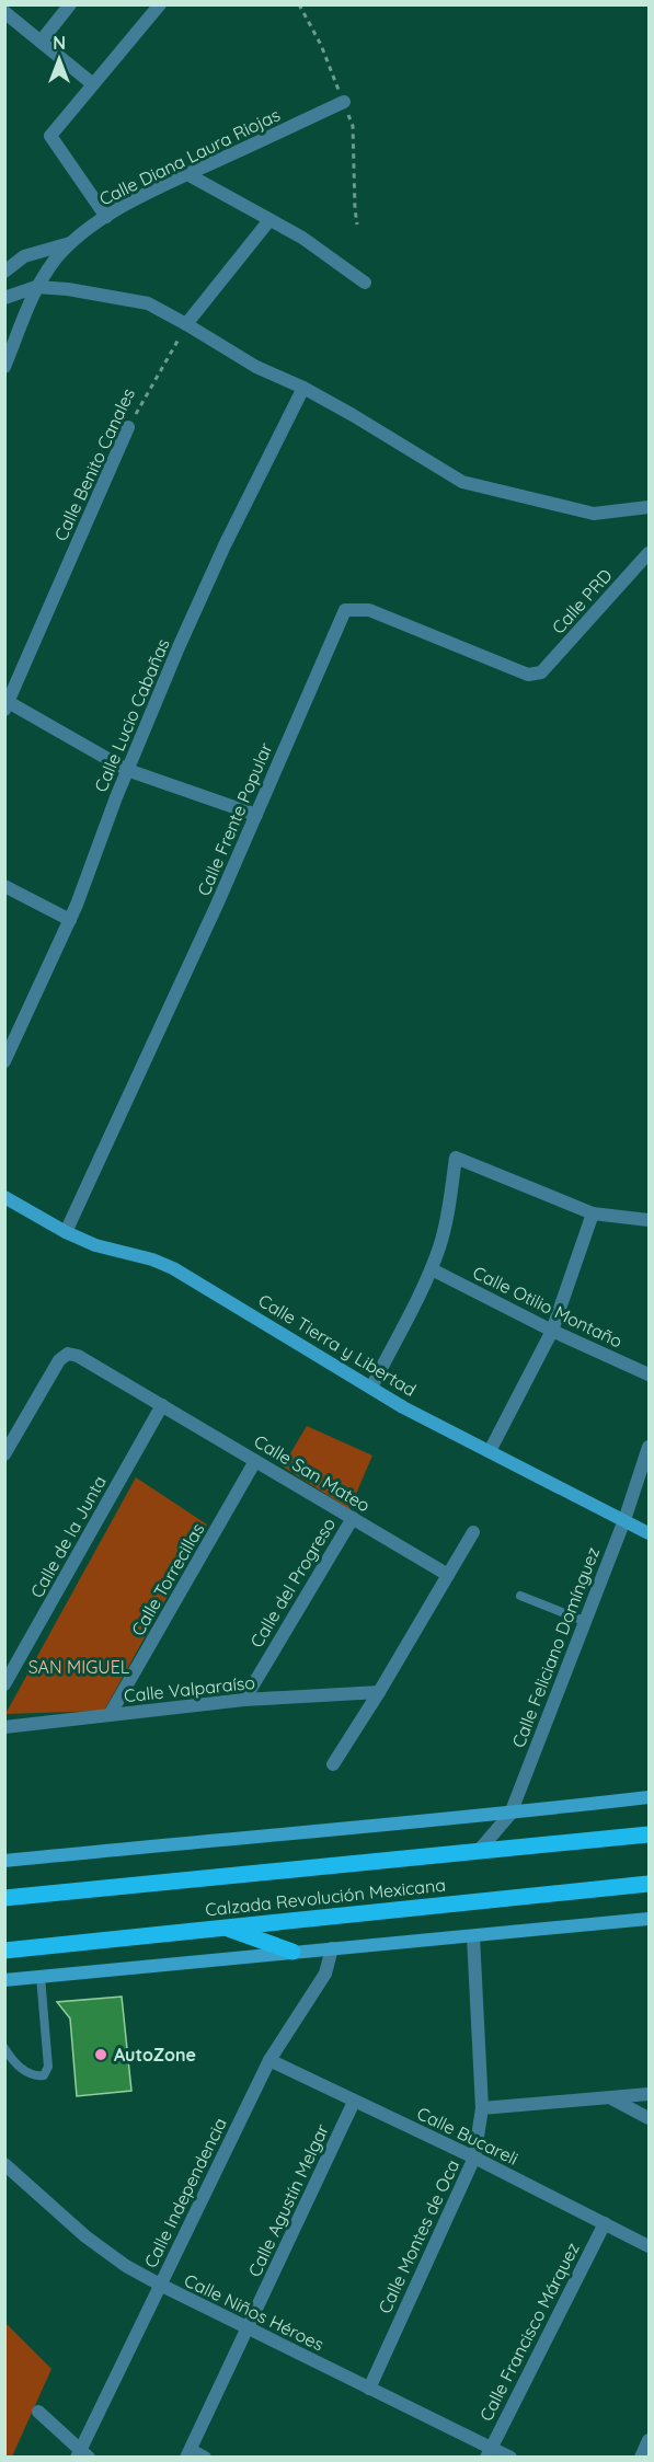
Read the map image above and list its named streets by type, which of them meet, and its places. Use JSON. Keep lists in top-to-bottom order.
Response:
{
  "streets": {
    "main road": ["Calzada Revolución Mexicana"],
    "street": [
      "Calle Diana Laura Riojas",
      "Calle Benito Canales",
      "Calle PRD",
      "Calle Lucio Cabañas",
      "Calle Frente Popular",
      "Calle Otilio Montaño",
      "Calle Tierra y Libertad",
      "Calle San Mateo",
      "Calle de la Junta",
      "Calle Torrecillas",
      "Calle del Progreso",
      "Calle Feliciano Domínguez",
      "Calle Valparaíso",
      "Calle Bucareli",
      "Calle Independencia",
      "Calle Agustín Melgar",
      "Calle Montes de Oca",
      "Calle Niños Héroes",
      "Calle Francisco Márquez"
    ]
  },
  "crossings": [
    ["Calle PRD", "Calle Frente Popular"],
    ["Calle Frente Popular", "Calle Tierra y Libertad"],
    ["Calle Tierra y Libertad", "Calle Feliciano Domínguez"],
    ["Calle San Mateo", "Calle de la Junta"],
    ["Calle San Mateo", "Calle Torrecillas"],
    ["Calle San Mateo", "Calle del Progreso"],
    ["Calle Torrecillas", "Calle Valparaíso"],
    ["Calle del Progreso", "Calle Valparaíso"],
    ["Calle Feliciano Domínguez", "Calzada Revolución Mexicana"],
    ["Calle Bucareli", "Calle Independencia"],
    ["Calle Bucareli", "Calle Agustín Melgar"],
    ["Calle Bucareli", "Calle Montes de Oca"],
    ["Calle Bucareli", "Calle Francisco Márquez"],
    ["Calle Independencia", "Calle Niños Héroes"],
    ["Calle Agustín Melgar", "Calle Niños Héroes"],
    ["Calle Montes de Oca", "Calle Niños Héroes"],
    ["Calle Niños Héroes", "Calle Francisco Márquez"]
  ],
  "parks": ["SAN MIGUEL"],
  "places": ["AutoZone"],
  "north": "top"
}
